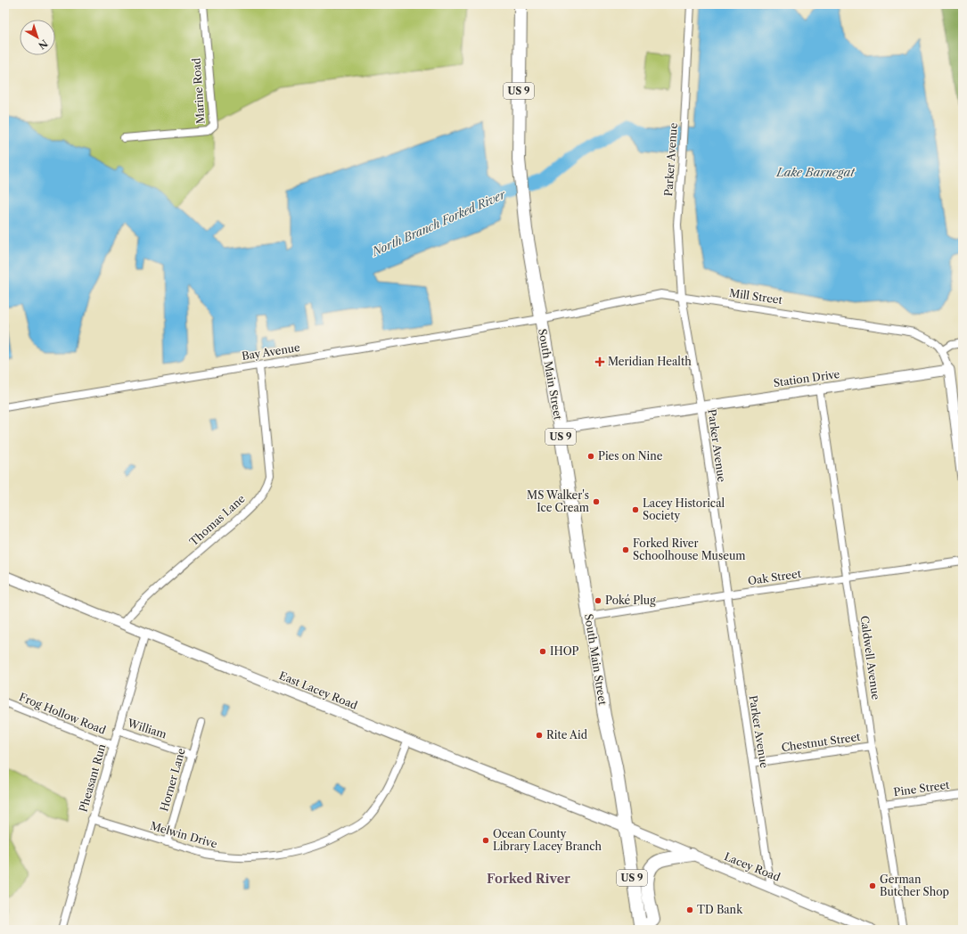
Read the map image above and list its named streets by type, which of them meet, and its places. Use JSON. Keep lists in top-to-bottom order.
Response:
{
  "streets": {
    "highway": ["US 9", "South Main Street"],
    "street": [
      "Marine Road",
      "Parker Avenue",
      "Mill Street",
      "Bay Avenue",
      "Station Drive",
      "Thomas Lane",
      "Oak Street",
      "Caldwell Avenue",
      "East Lacey Road",
      "Frog Hollow Road",
      "William",
      "Chestnut Street",
      "Pheasant Run",
      "Horner Lane",
      "Pine Street",
      "Melwin Drive",
      "Lacey Road"
    ]
  },
  "crossings": [
    ["US 9", "South Main Street"],
    ["US 9", "East Lacey Road"],
    ["US 9", "Lacey Road"],
    ["Parker Avenue", "Mill Street"],
    ["Parker Avenue", "Station Drive"],
    ["Parker Avenue", "Oak Street"],
    ["Parker Avenue", "Chestnut Street"],
    ["Parker Avenue", "Lacey Road"],
    ["Mill Street", "Bay Avenue"],
    ["Mill Street", "South Main Street"],
    ["Bay Avenue", "South Main Street"],
    ["Bay Avenue", "Thomas Lane"],
    ["South Main Street", "Station Drive"],
    ["South Main Street", "Oak Street"],
    ["South Main Street", "East Lacey Road"],
    ["South Main Street", "Lacey Road"],
    ["Station Drive", "Caldwell Avenue"],
    ["Thomas Lane", "East Lacey Road"],
    ["Oak Street", "Caldwell Avenue"],
    ["Caldwell Avenue", "Chestnut Street"],
    ["Caldwell Avenue", "Pine Street"],
    ["East Lacey Road", "Pheasant Run"],
    ["East Lacey Road", "Melwin Drive"],
    ["East Lacey Road", "Lacey Road"],
    ["Frog Hollow Road", "Pheasant Run"],
    ["William", "Pheasant Run"],
    ["William", "Horner Lane"],
    ["Pheasant Run", "Melwin Drive"],
    ["Horner Lane", "Melwin Drive"]
  ],
  "districts": ["Forked River"],
  "water": ["Lake Barnegat", "North Branch Forked River"],
  "places": {
    "health": ["Meridian Health"],
    "other": [
      "Pies on Nine",
      "MS Walker's Ice Cream",
      "Lacey Historical Society",
      "Forked River Schoolhouse Museum",
      "Poké Plug",
      "IHOP",
      "Rite Aid",
      "Ocean County Library Lacey Branch",
      "German Butcher Shop",
      "TD Bank"
    ]
  },
  "north": "bottom right"
}
